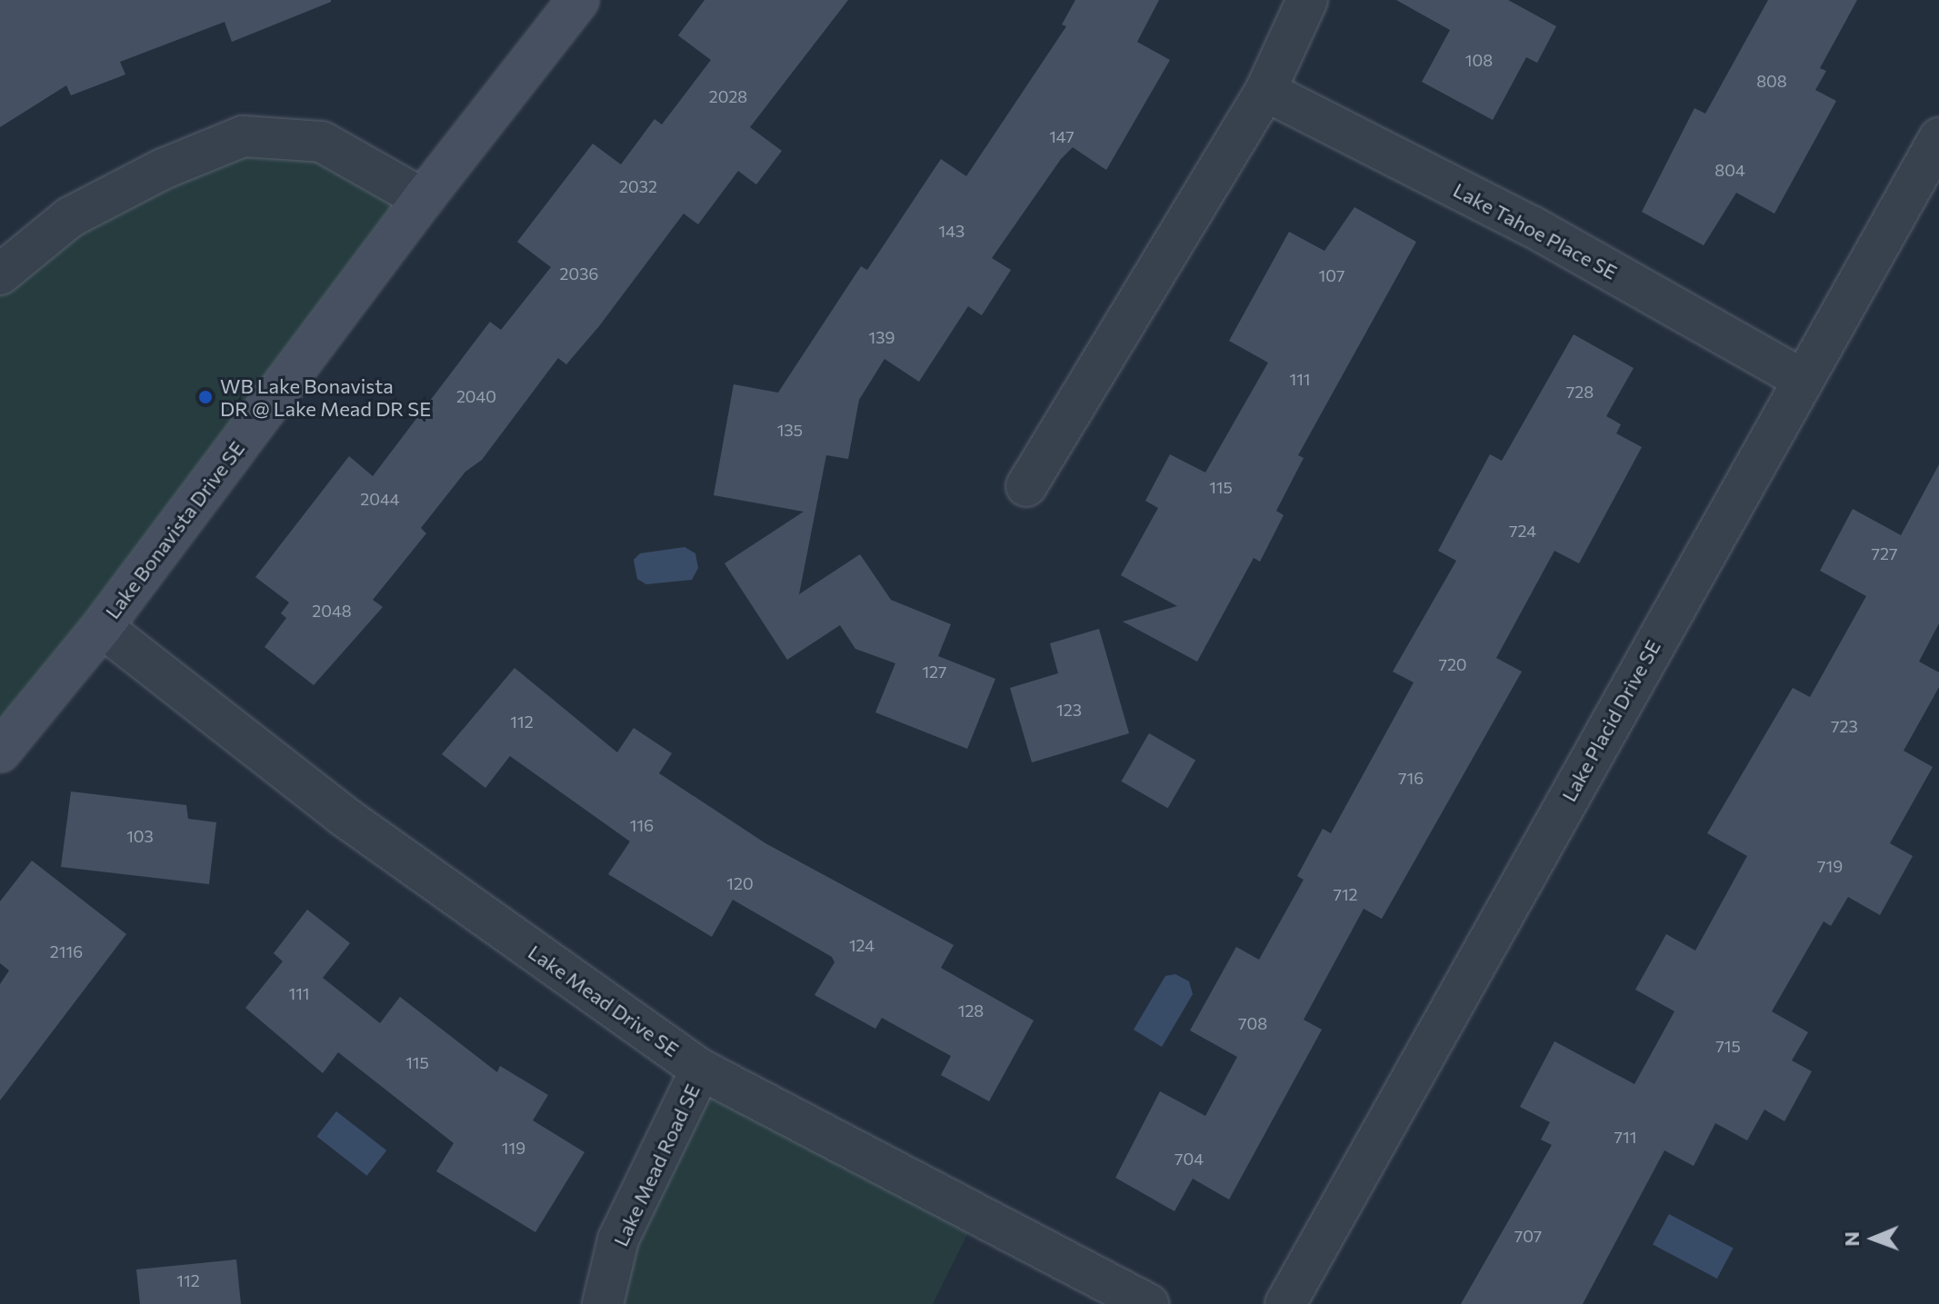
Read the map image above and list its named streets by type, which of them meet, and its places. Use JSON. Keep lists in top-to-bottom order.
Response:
{
  "streets": {
    "street": [
      "Lake Tahoe Place SE",
      "Lake Bonavista Drive SE",
      "Lake Placid Drive SE",
      "Lake Mead Drive SE",
      "Lake Mead Road SE"
    ]
  },
  "crossings": [
    ["Lake Tahoe Place SE", "Lake Placid Drive SE"],
    ["Lake Bonavista Drive SE", "Lake Mead Drive SE"],
    ["Lake Mead Drive SE", "Lake Mead Road SE"]
  ],
  "places": ["WB Lake Bonavista DR @ Lake Mead DR SE"],
  "house_numbers": [
    "108",
    "808",
    "2028",
    "147",
    "804",
    "2032",
    "143",
    "2036",
    "107",
    "139",
    "111",
    "728",
    "2040",
    "135",
    "115",
    "2044",
    "724",
    "727",
    "2048",
    "720",
    "127",
    "123",
    "112",
    "723",
    "716",
    "116",
    "103",
    "719",
    "120",
    "712",
    "124",
    "2116",
    "111",
    "128",
    "708",
    "715",
    "115",
    "711",
    "119",
    "704",
    "707",
    "112"
  ],
  "north": "left"
}
